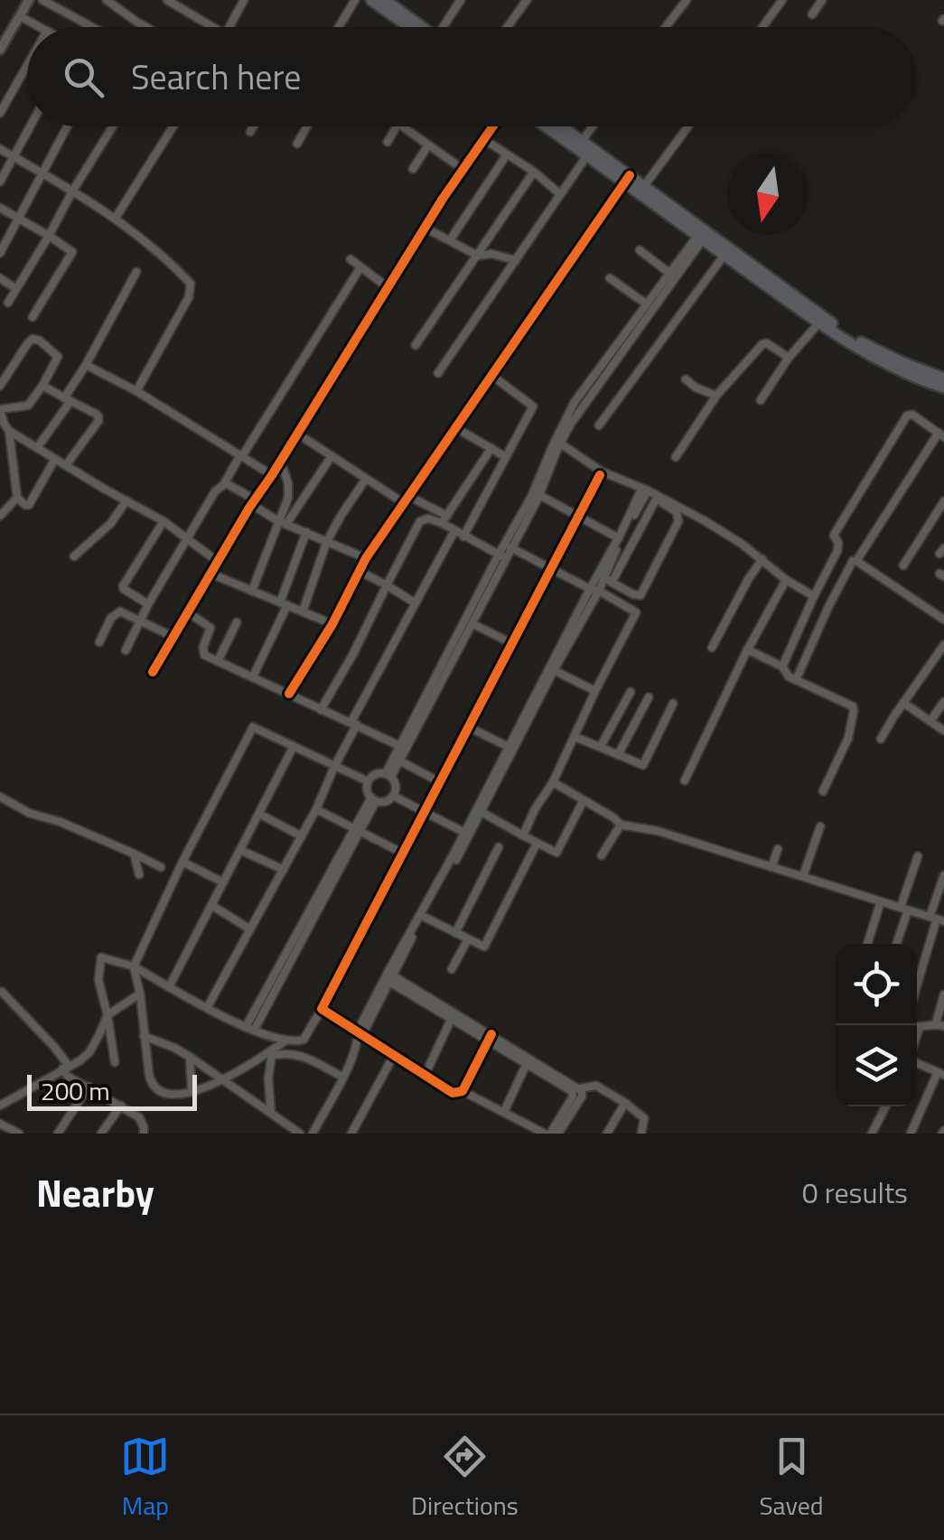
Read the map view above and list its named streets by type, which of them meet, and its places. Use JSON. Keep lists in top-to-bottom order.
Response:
{
  "scale_bar": "200 m",
  "north": "bottom",
  "page": {
    "search": "Search here",
    "scale": "200 m",
    "heading": ["Nearby", "0 results"],
    "nav": ["Map", "Directions", "Saved"]
  }
}
